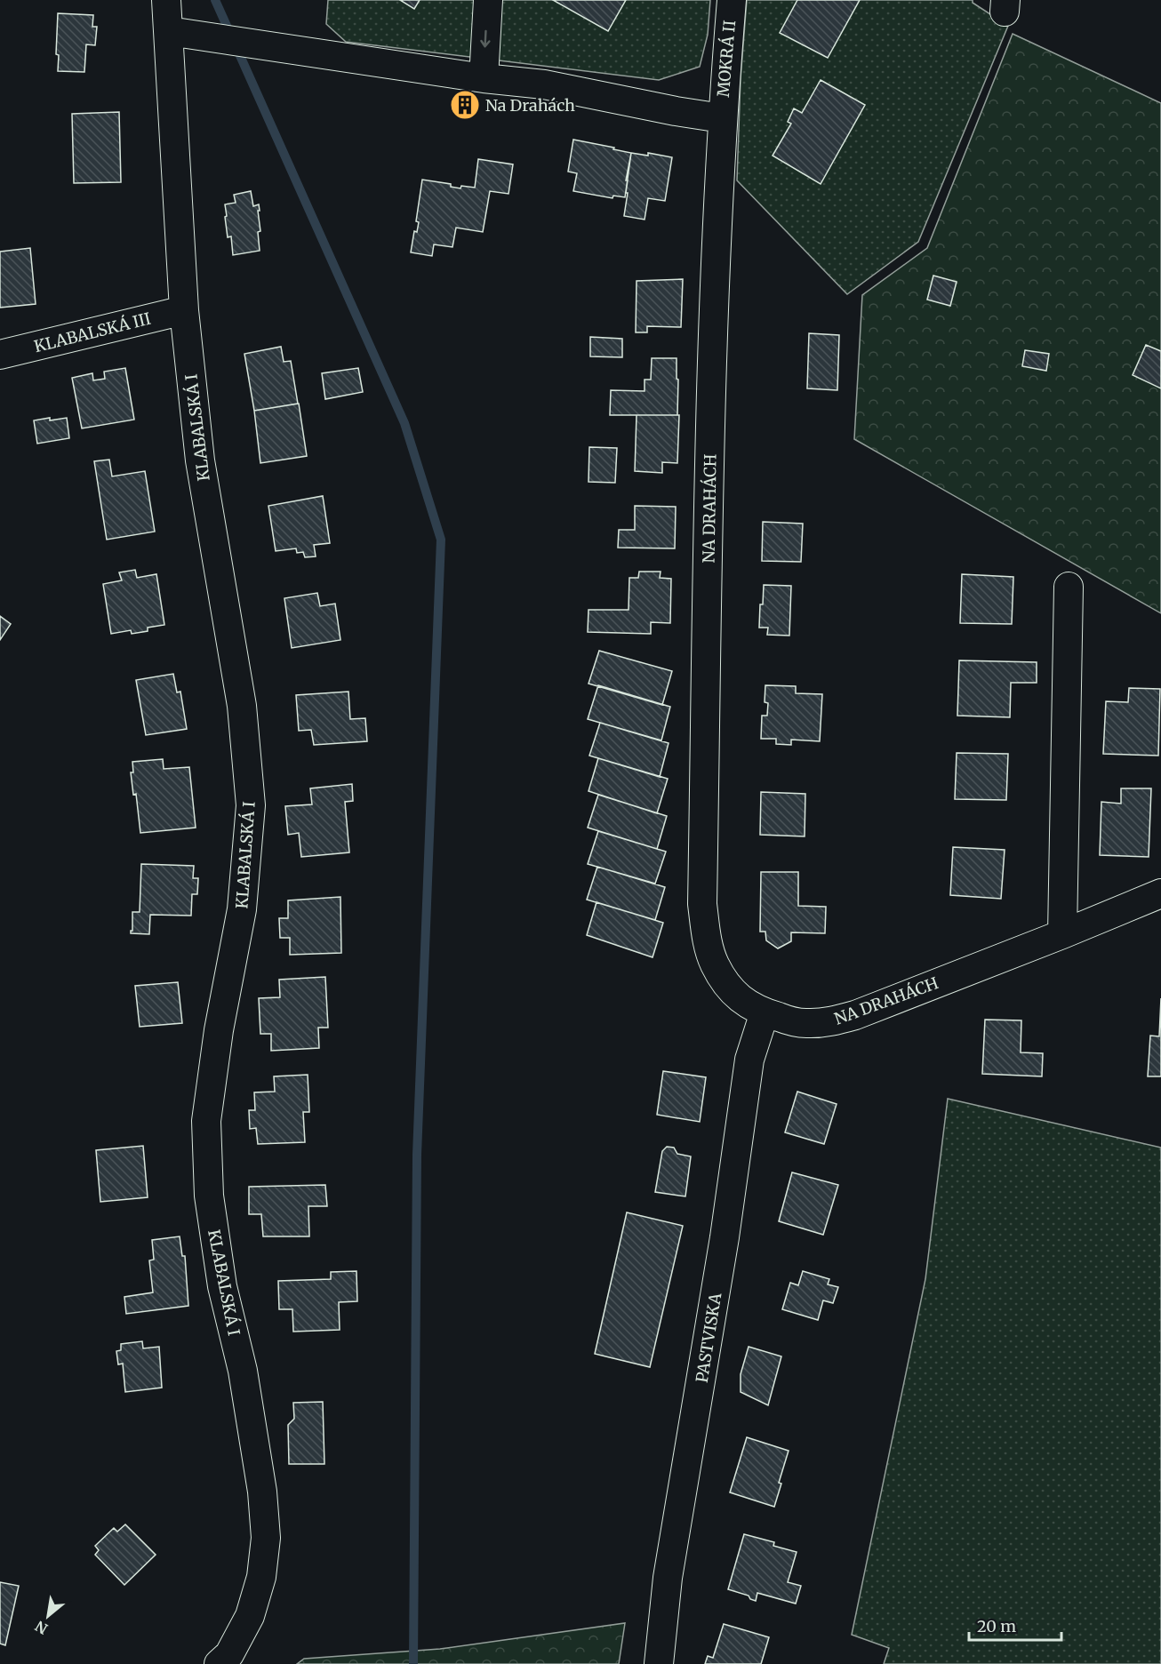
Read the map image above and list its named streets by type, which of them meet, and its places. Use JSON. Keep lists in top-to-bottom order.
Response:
{
  "streets": {
    "street": [
      "MOKRÁ II",
      "KLABALSKÁ III",
      "KLABALSKÁ I",
      "NA DRAHÁCH",
      "PASTVISKA"
    ]
  },
  "crossings": [
    ["MOKRÁ II", "NA DRAHÁCH"],
    ["KLABALSKÁ III", "KLABALSKÁ I"],
    ["NA DRAHÁCH", "PASTVISKA"]
  ],
  "places": {
    "building": ["Na Drahách"]
  },
  "scale_bar": "20 m",
  "north": "bottom left"
}
